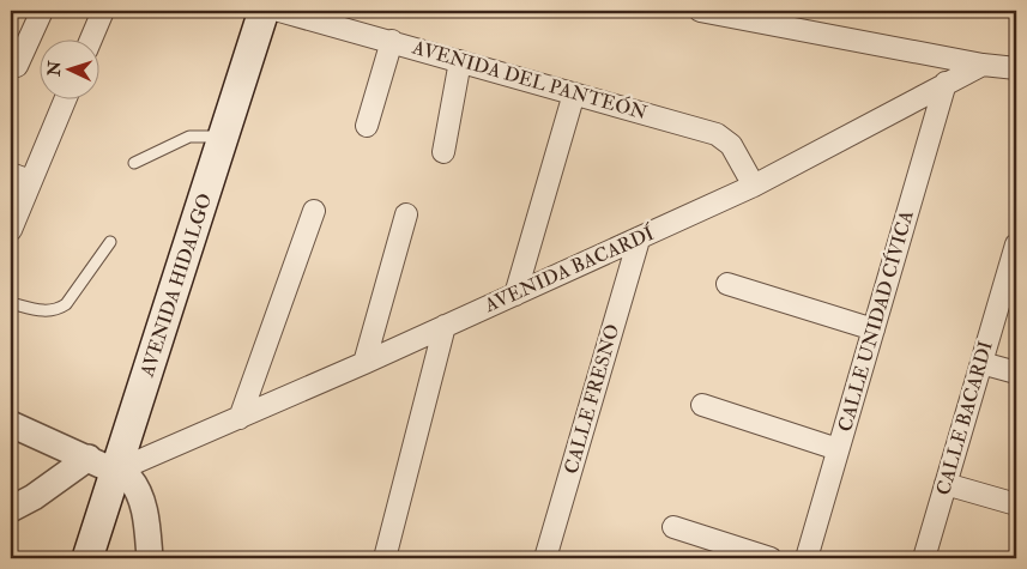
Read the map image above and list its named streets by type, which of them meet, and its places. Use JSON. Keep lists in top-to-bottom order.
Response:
{
  "streets": {
    "main road": ["AVENIDA HIDALGO"],
    "street": [
      "AVENIDA DEL PANTEÓN",
      "AVENIDA BACARDÍ",
      "CALLE UNIDAD CÍVICA",
      "CALLE FRESNO",
      "CALLE BACARDI"
    ]
  },
  "crossings": [
    ["AVENIDA DEL PANTEÓN", "AVENIDA BACARDÍ"],
    ["AVENIDA BACARDÍ", "AVENIDA HIDALGO"],
    ["AVENIDA BACARDÍ", "CALLE UNIDAD CÍVICA"],
    ["AVENIDA BACARDÍ", "CALLE FRESNO"]
  ],
  "north": "left"
}
